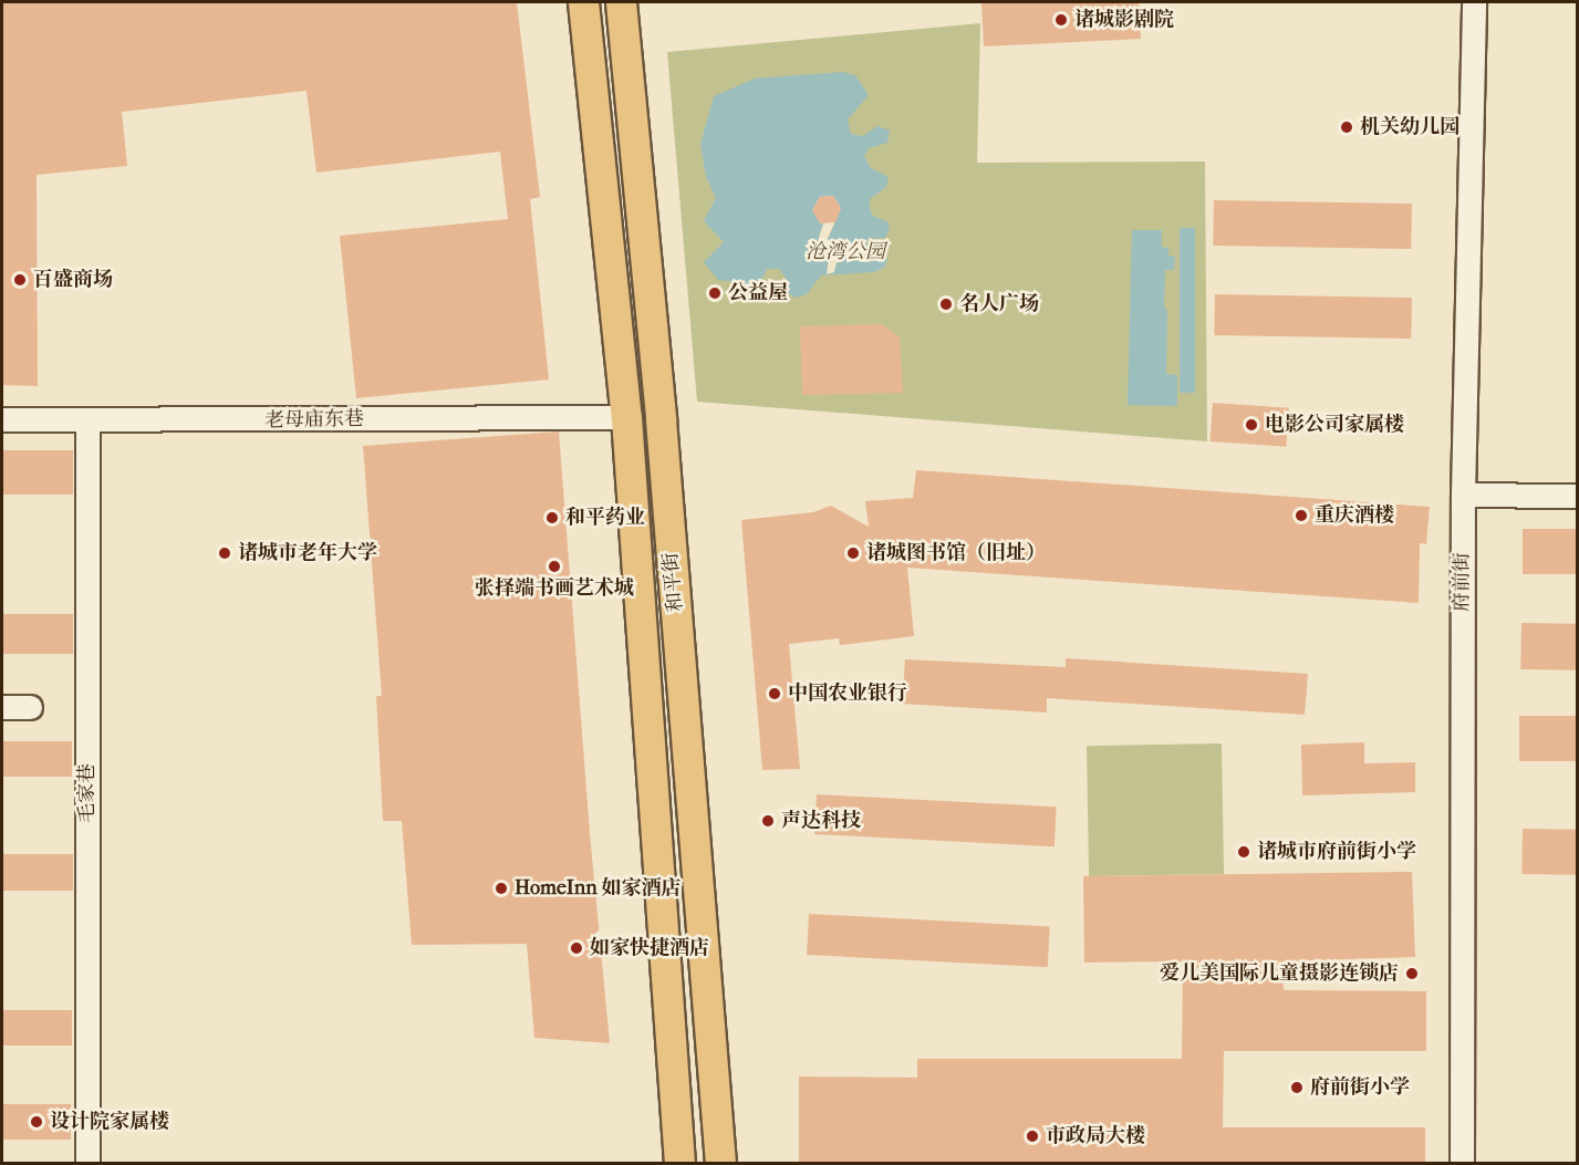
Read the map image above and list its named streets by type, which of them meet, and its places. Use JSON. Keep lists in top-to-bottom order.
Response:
{
  "streets": {
    "main road": ["和平街"],
    "street": ["老母庙东巷", "府前街", "毛家巷"]
  },
  "crossings": [
    ["老母庙东巷", "和平街"],
    ["老母庙东巷", "毛家巷"]
  ],
  "parks": ["沧湾公园"],
  "places": [
    "诸城影剧院",
    "机关幼儿园",
    "百盛商场",
    "公益屋",
    "名人广场",
    "电影公司家属楼",
    "重庆酒楼",
    "和平药业",
    "诸城市老年大学",
    "诸城图书馆（旧址）",
    "张择端书画艺术城",
    "中国农业银行",
    "声达科技",
    "诸城市府前街小学",
    "HomeInn 如家酒店",
    "如家快捷酒店",
    "爱儿美国际儿童摄影连锁店",
    "府前街小学",
    "设计院家属楼",
    "市政局大楼"
  ]
}
